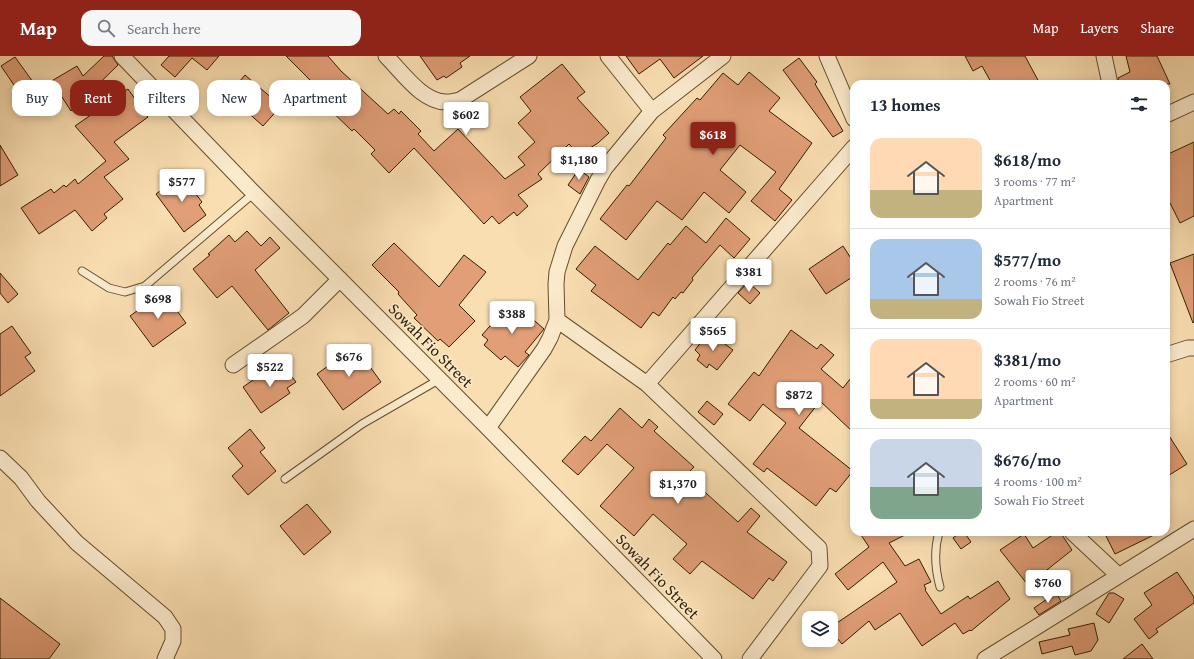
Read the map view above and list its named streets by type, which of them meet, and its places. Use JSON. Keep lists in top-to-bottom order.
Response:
{
  "streets": {
    "street": ["Sowah Fio Street"]
  },
  "page": {
    "header": "Map",
    "search": "Search here",
    "nav": ["Map", "Layers", "Share"],
    "chip": [
      "Buy",
      "Rent",
      "Filters",
      "New",
      "Apartment"
    ],
    "heading": "13 homes",
    "price": [
      "$602",
      "$618",
      "$1,180",
      "$577",
      "$381",
      "$698",
      "$388",
      "$565",
      "$676",
      "$522",
      "$872",
      "$1,370",
      "$760"
    ],
    "list": [
      {
        "name": "$618/mo",
        "note": "3 rooms · 77 m² · Apartment"
      },
      {
        "name": "$577/mo",
        "note": "2 rooms · 76 m² · Sowah Fio Street"
      },
      {
        "name": "$381/mo",
        "note": "2 rooms · 60 m² · Apartment"
      },
      {
        "name": "$676/mo",
        "note": "4 rooms · 100 m² · Sowah Fio Street"
      }
    ]
  }
}
